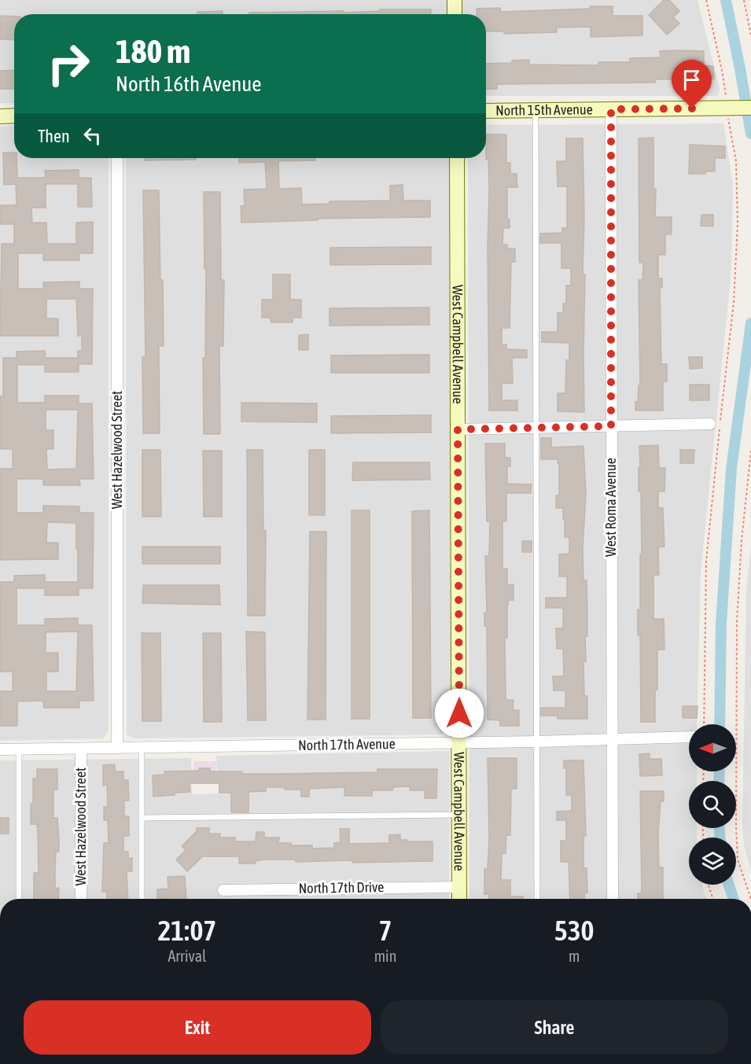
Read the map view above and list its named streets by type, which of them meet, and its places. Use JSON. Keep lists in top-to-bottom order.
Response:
{
  "streets": {
    "street": [
      "North 15th Avenue",
      "West Campbell Avenue",
      "West Hazelwood Street",
      "West Roma Avenue",
      "North 17th Avenue",
      "North 17th Drive"
    ]
  },
  "crossings": [
    ["North 15th Avenue", "West Roma Avenue"],
    ["West Campbell Avenue", "North 17th Avenue"],
    ["West Campbell Avenue", "North 17th Drive"],
    ["West Hazelwood Street", "North 17th Avenue"],
    ["West Roma Avenue", "North 17th Avenue"]
  ],
  "north": "left",
  "page": {
    "turn": ["180 m", "North 16th Avenue"],
    "then": "Then",
    "eta": [
      "21:07",
      "Arrival",
      "7",
      "min",
      "530",
      "m"
    ],
    "buttons": ["Exit", "Share"]
  }
}
